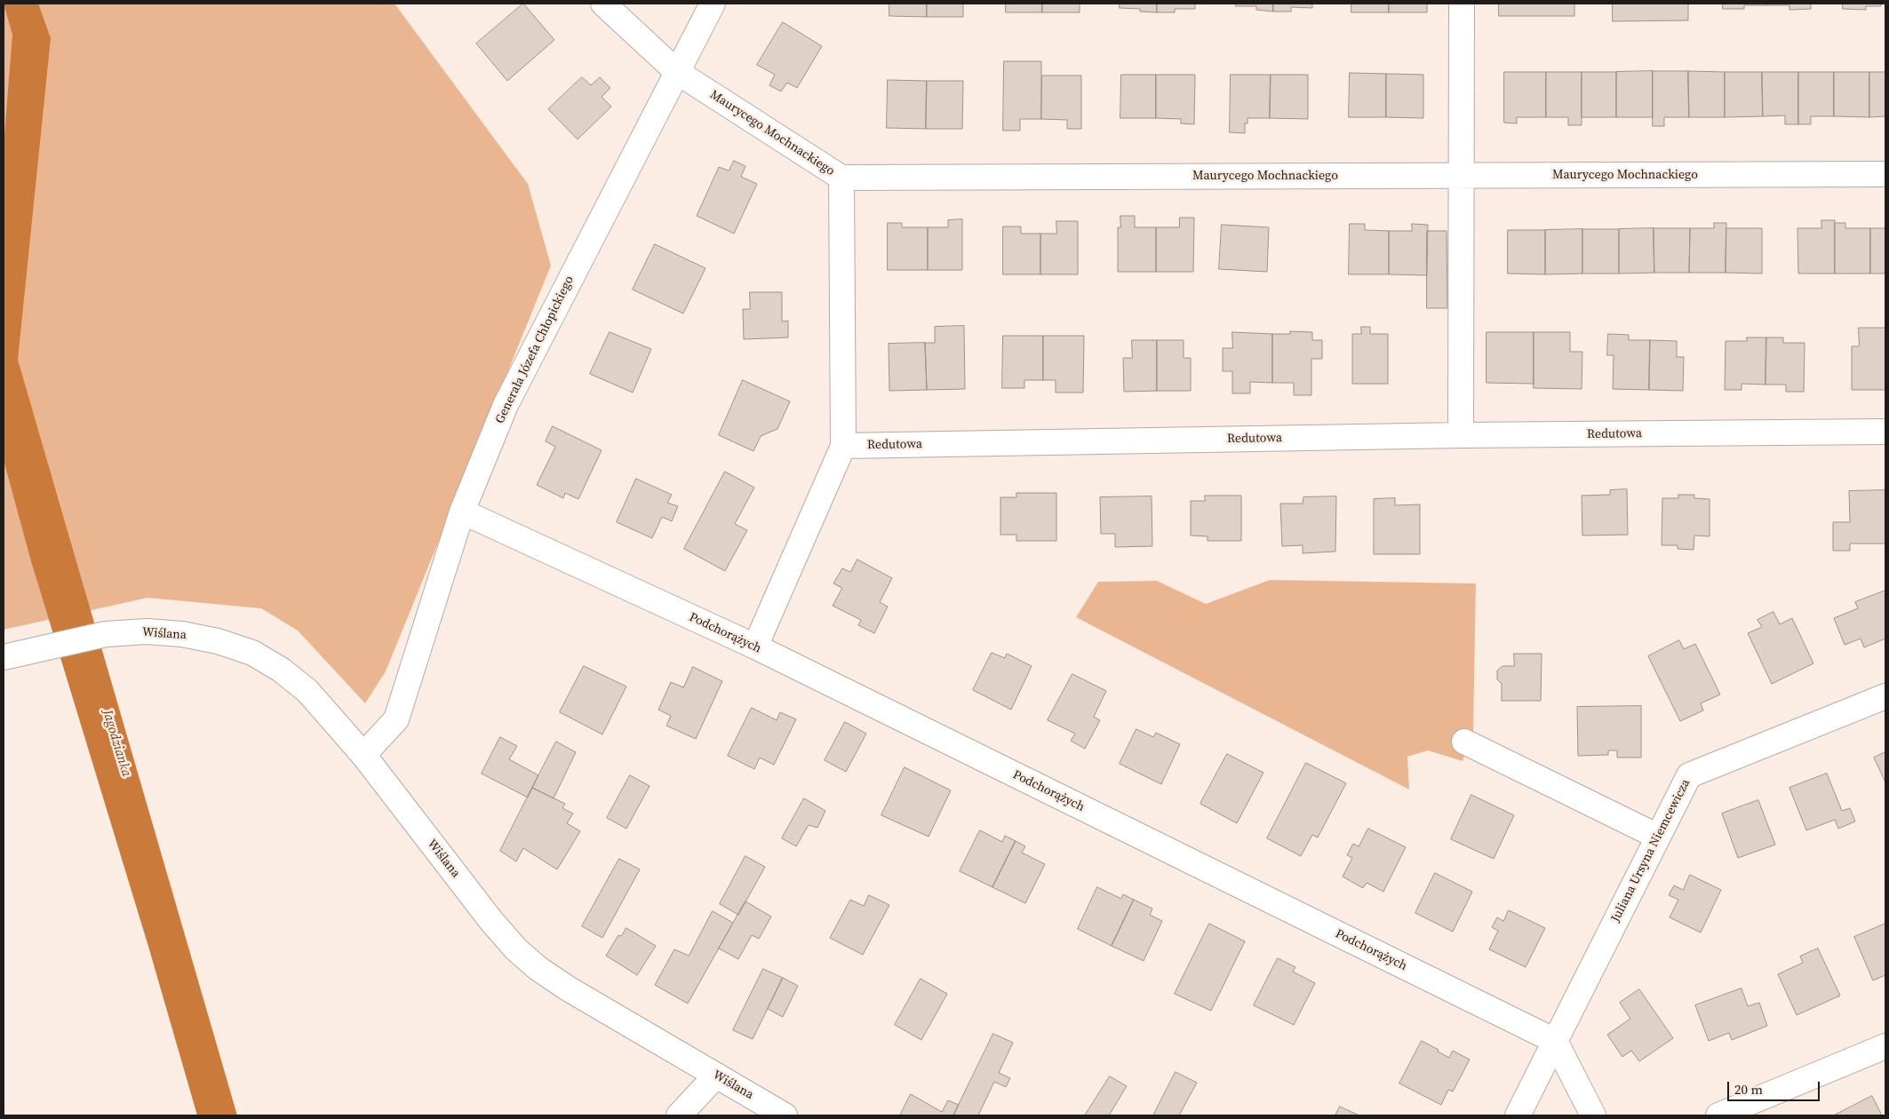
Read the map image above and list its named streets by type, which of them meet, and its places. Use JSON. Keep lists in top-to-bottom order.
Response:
{
  "streets": {
    "street": [
      "Maurycego Mochnackiego",
      "Generała Józefa Chłopickiego",
      "Redutowa",
      "Podchorążych",
      "Wiślana",
      "Juliana Ursyna Niemcewicza"
    ]
  },
  "crossings": [
    ["Maurycego Mochnackiego", "Generała Józefa Chłopickiego"],
    ["Generała Józefa Chłopickiego", "Podchorążych"],
    ["Generała Józefa Chłopickiego", "Wiślana"],
    ["Podchorążych", "Juliana Ursyna Niemcewicza"]
  ],
  "water": ["Jagodzianka"],
  "scale_bar": "20 m"
}
